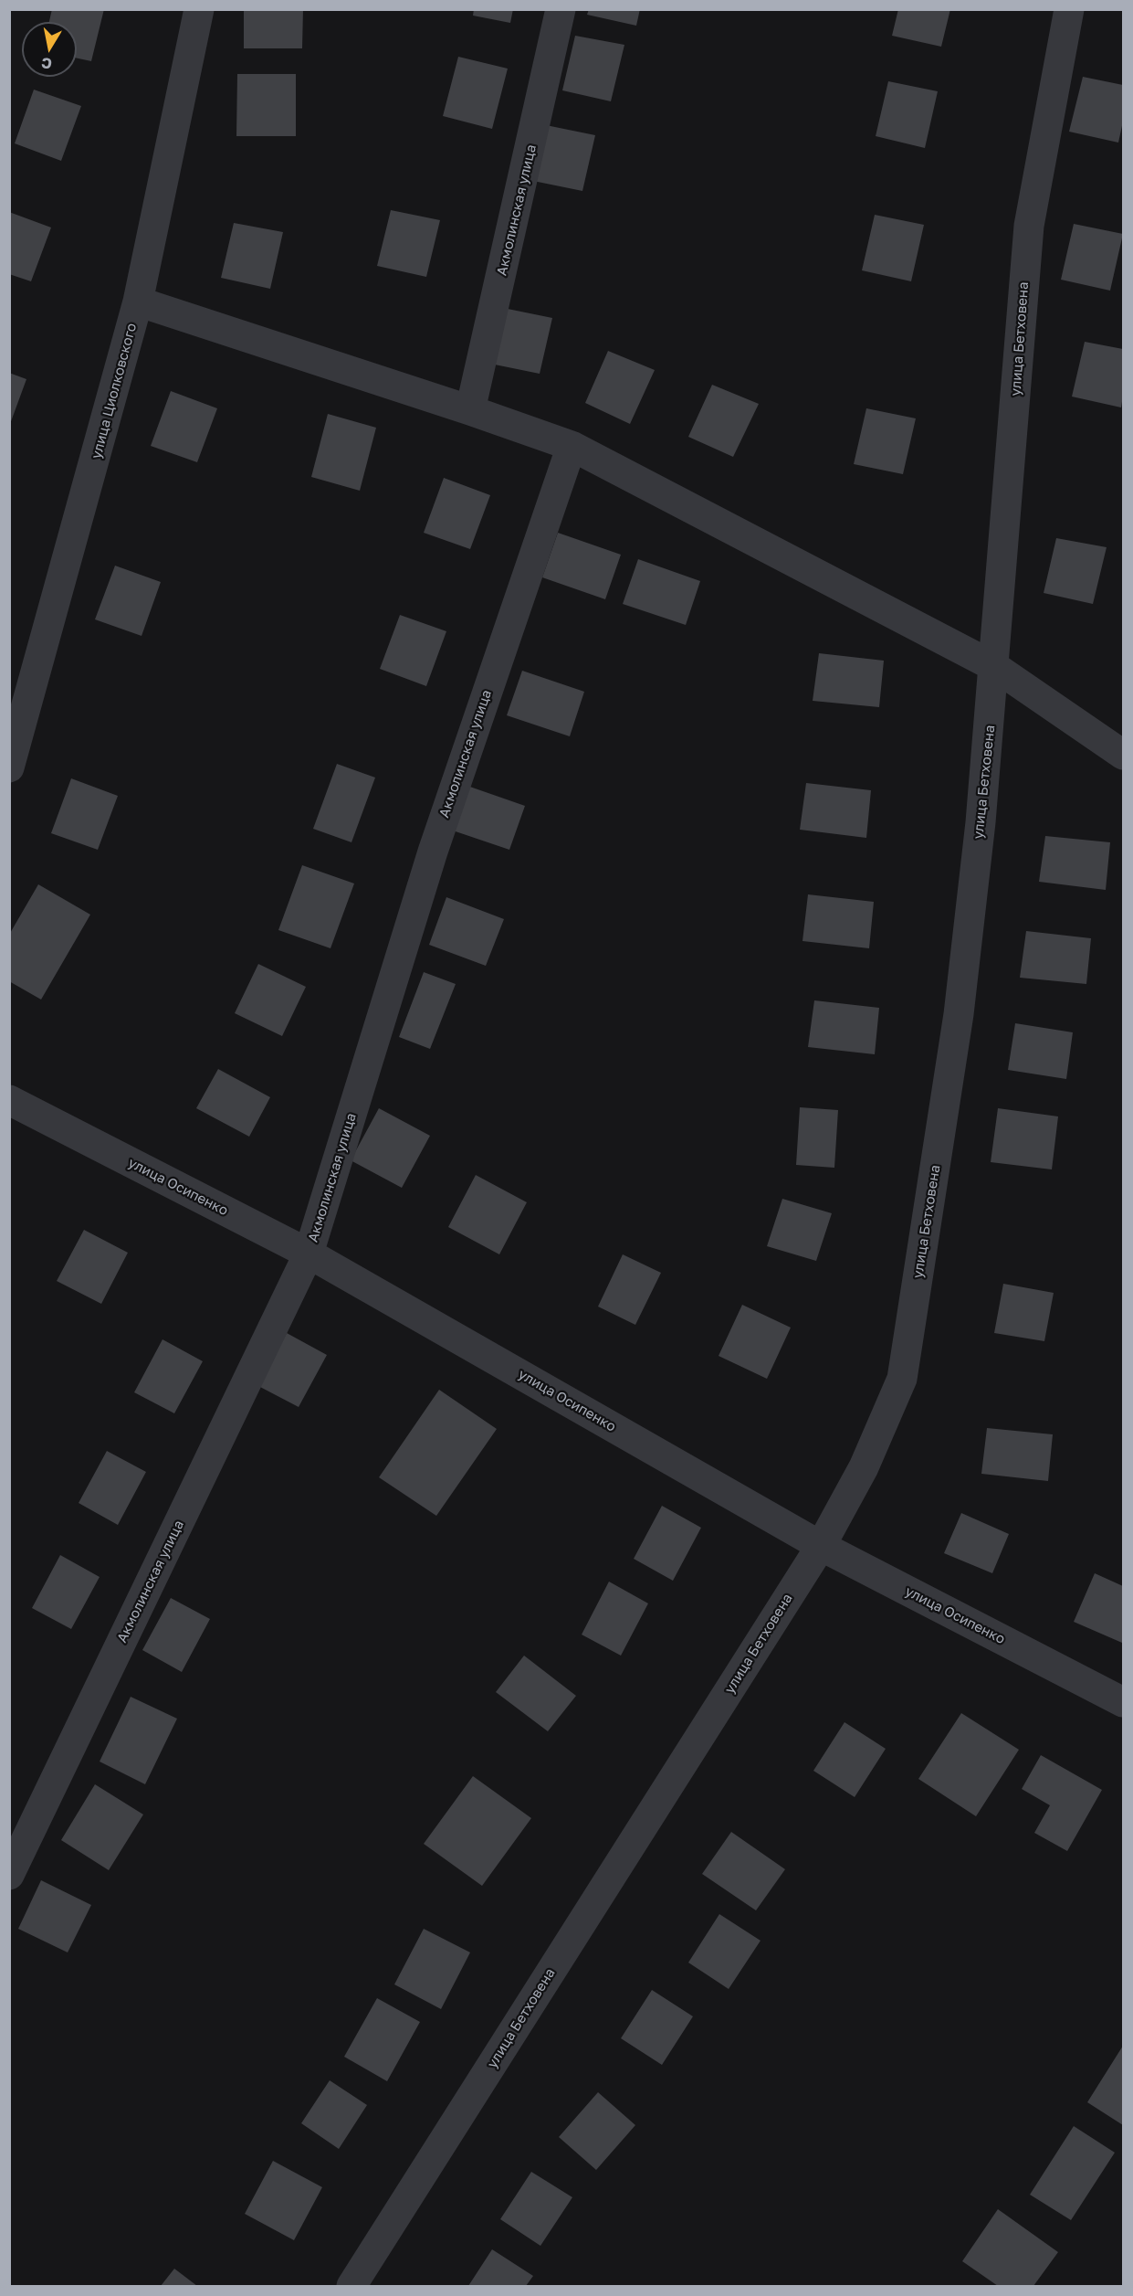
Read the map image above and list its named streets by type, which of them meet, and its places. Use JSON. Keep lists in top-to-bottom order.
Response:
{
  "streets": {
    "street": [
      "Акмолинская улица",
      "улица Бетховена",
      "улица Циолковского",
      "улица Осипенко"
    ]
  },
  "crossings": [
    ["Акмолинская улица", "улица Осипенко"],
    ["улица Бетховена", "улица Осипенко"]
  ],
  "north": "bottom"
}
